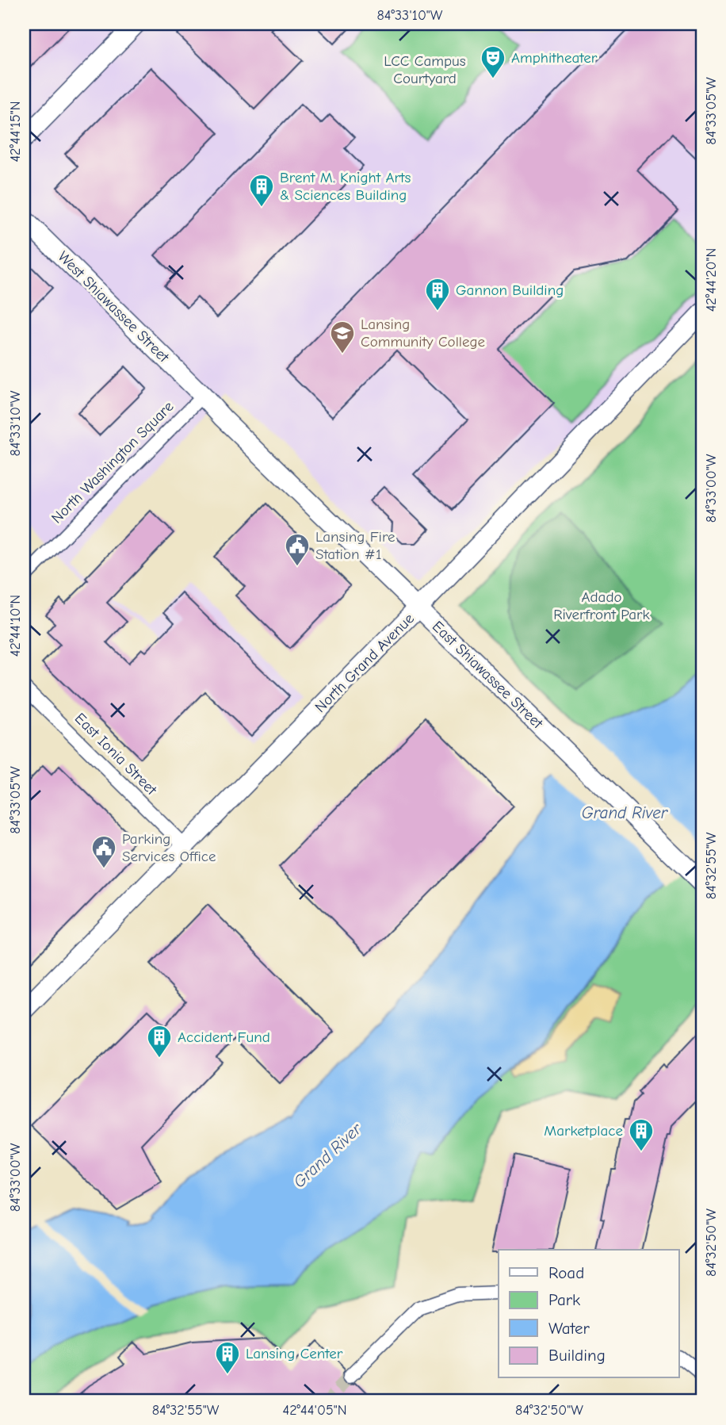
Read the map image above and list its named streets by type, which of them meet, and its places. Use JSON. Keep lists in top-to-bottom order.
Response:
{
  "streets": {
    "street": [
      "West Shiawassee Street",
      "North Washington Square",
      "North Grand Avenue",
      "East Shiawassee Street",
      "East Ionia Street"
    ]
  },
  "crossings": [
    ["West Shiawassee Street", "North Washington Square"],
    ["West Shiawassee Street", "East Shiawassee Street"],
    ["North Washington Square", "East Shiawassee Street"],
    ["North Grand Avenue", "East Shiawassee Street"],
    ["North Grand Avenue", "East Ionia Street"]
  ],
  "water": ["Grand River"],
  "parks": ["LCC Campus Courtyard", "Adado Riverfront Park"],
  "places": {
    "theatre": ["Amphitheater"],
    "building": [
      "Brent M. Knight Arts & Sciences Building",
      "Gannon Building",
      "Accident Fund",
      "Marketplace",
      "Lansing Center"
    ],
    "school or university": ["Lansing Community College"],
    "public building": ["Lansing Fire Station #1", "Parking Services Office"]
  },
  "legend": [
    "Road",
    "Park",
    "Water",
    "Building"
  ],
  "coordinates": [
    "84°33'10\"W",
    "84°33'05\"W",
    "42°44'15\"N",
    "42°44'20\"N",
    "84°33'00\"W",
    "42°44'10\"N",
    "84°32'55\"W",
    "84°32'50\"W",
    "42°44'05\"N"
  ]
}
